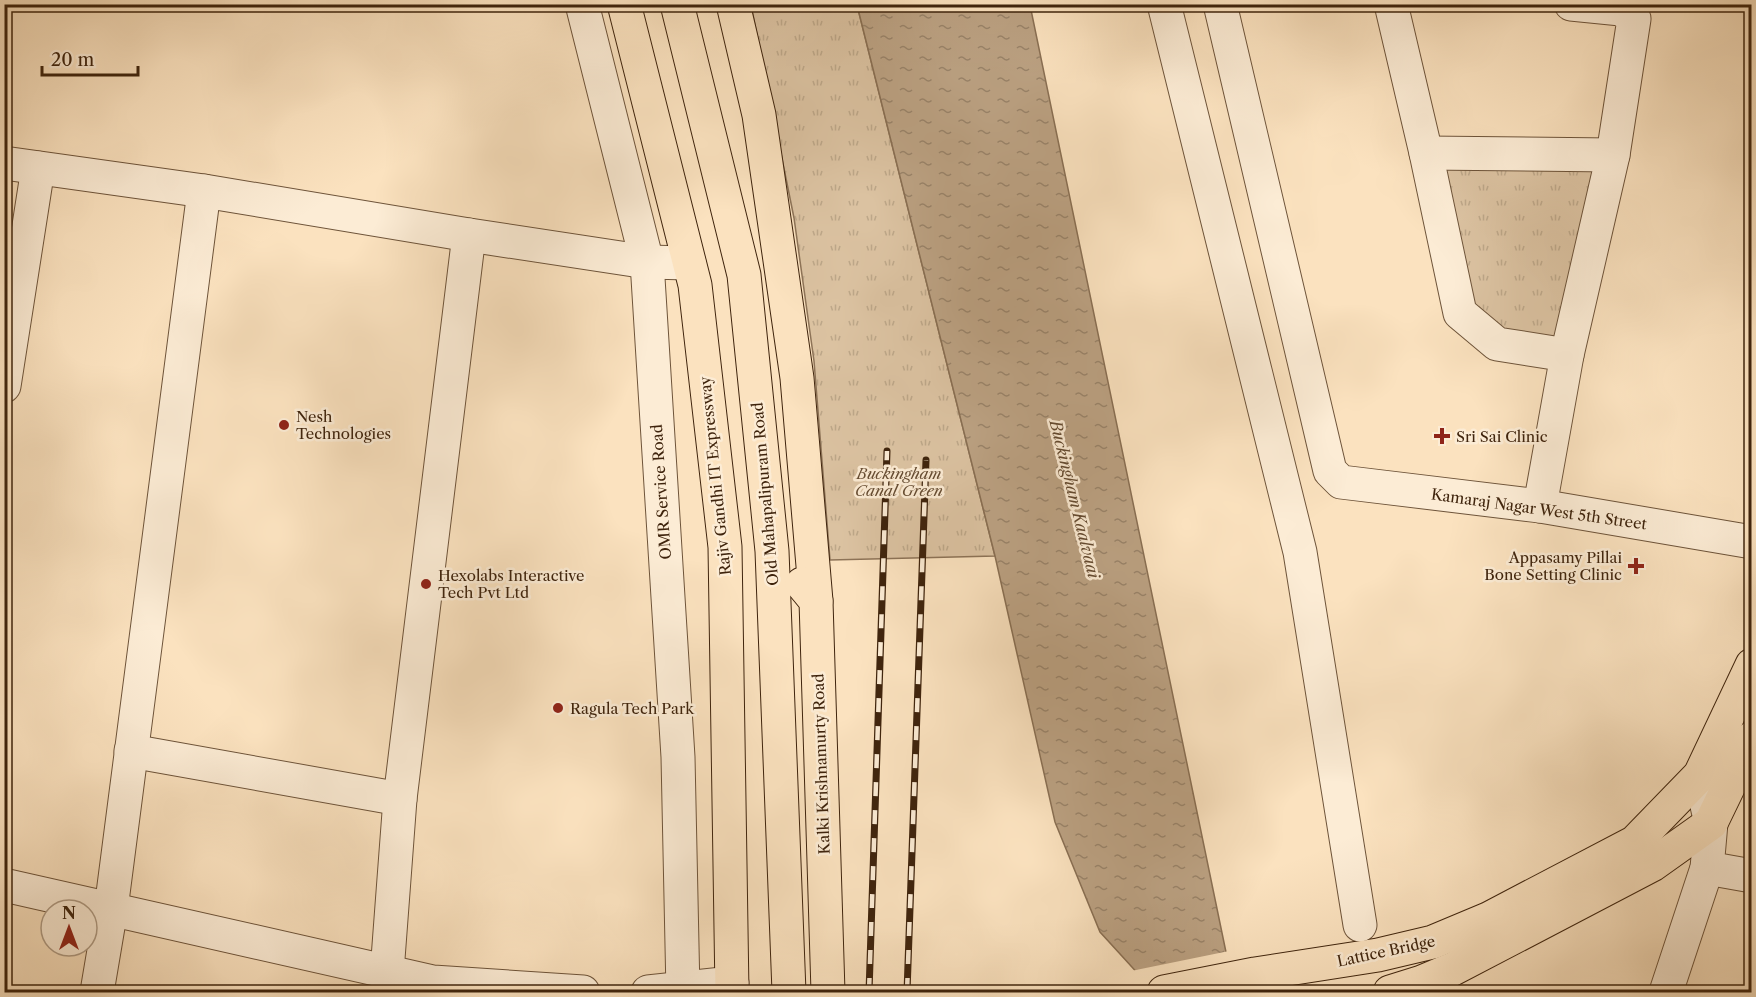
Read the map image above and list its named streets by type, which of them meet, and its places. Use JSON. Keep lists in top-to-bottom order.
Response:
{
  "streets": {
    "main road": [
      "Rajiv Gandhi IT Expressway",
      "Old Mahapalipuram Road",
      "Kalki Krishnamurty Road",
      "Lattice Bridge"
    ],
    "street": ["OMR Service Road", "Kamaraj Nagar West 5th Street"]
  },
  "water": ["Buckingham Kaalvaai"],
  "parks": ["Buckingham Canal Green"],
  "places": {
    "other": ["Nesh Technologies", "Hexolabs Interactive Tech Pvt Ltd", "Ragula Tech Park"],
    "health": ["Sri Sai Clinic", "Appasamy Pillai Bone Setting Clinic"]
  },
  "scale_bar": "20 m",
  "north": "top"
}
